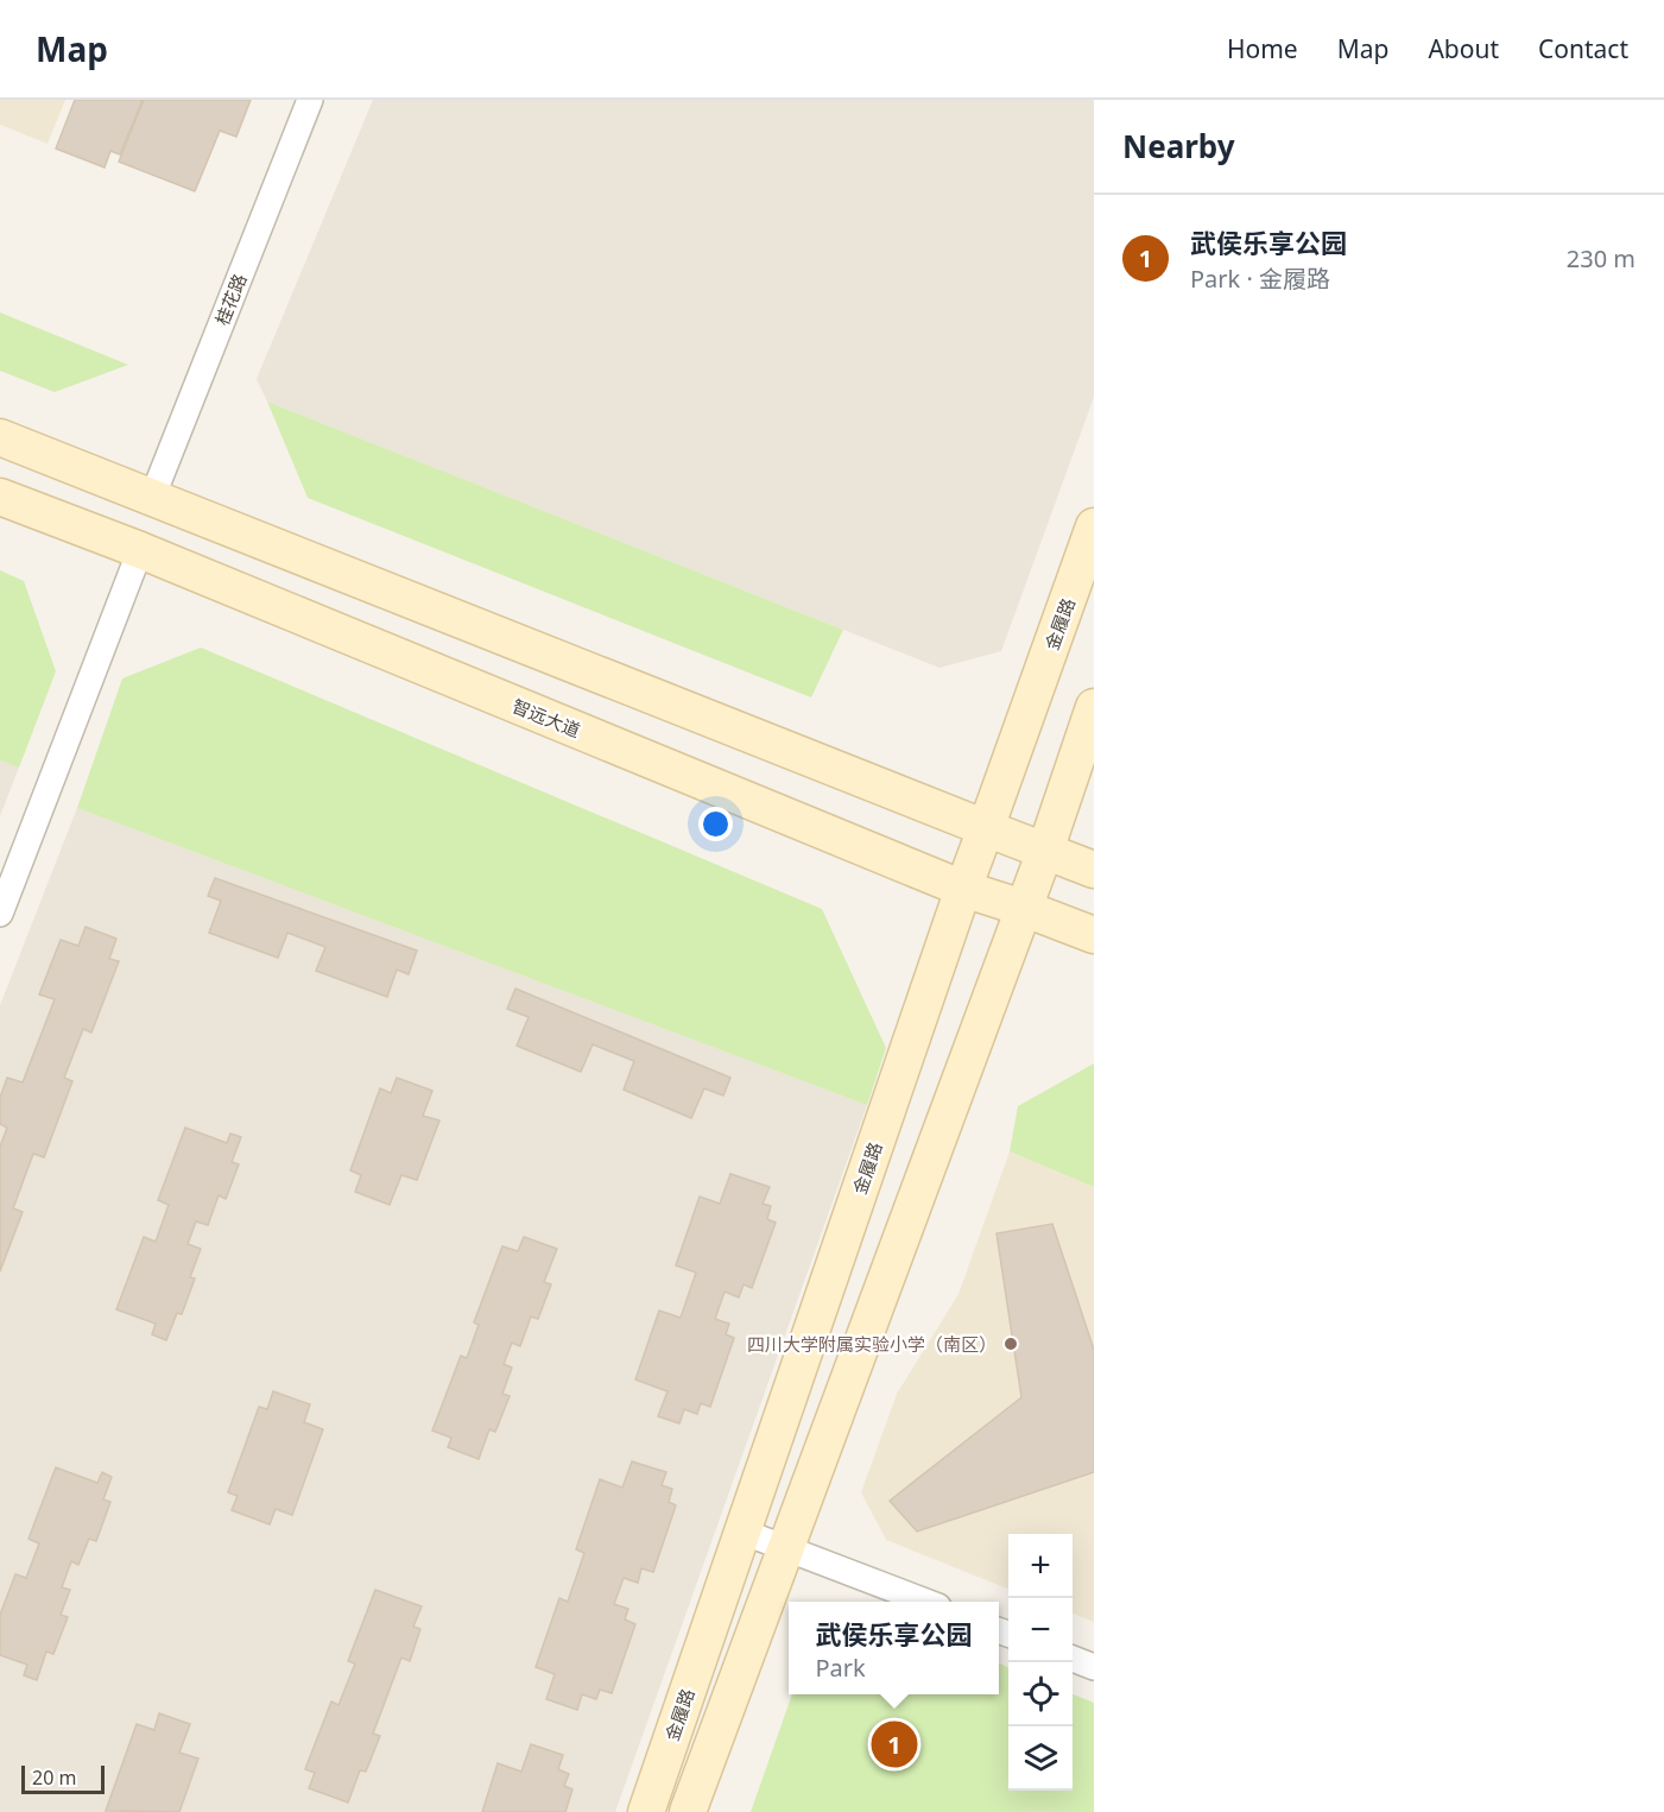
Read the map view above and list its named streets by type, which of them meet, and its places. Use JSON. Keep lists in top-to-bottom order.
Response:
{
  "streets": {
    "main road": ["金履路", "智远大道"],
    "street": ["桂花路"]
  },
  "crossings": [
    ["金履路", "智远大道"]
  ],
  "places": ["四川大学附属实验小学（南区）"],
  "scale_bar": "20 m",
  "page": {
    "header": "Map",
    "nav": [
      "Home",
      "Map",
      "About",
      "Contact"
    ],
    "heading": "Nearby",
    "list": [
      {
        "mark": "1",
        "name": "武侯乐享公园",
        "note": "Park · 金履路",
        "value": "230 m"
      }
    ],
    "map_buttons": ["+", "−"],
    "popup": ["武侯乐享公园", "Park"],
    "pins": "1",
    "scale": "20 m"
  }
}
